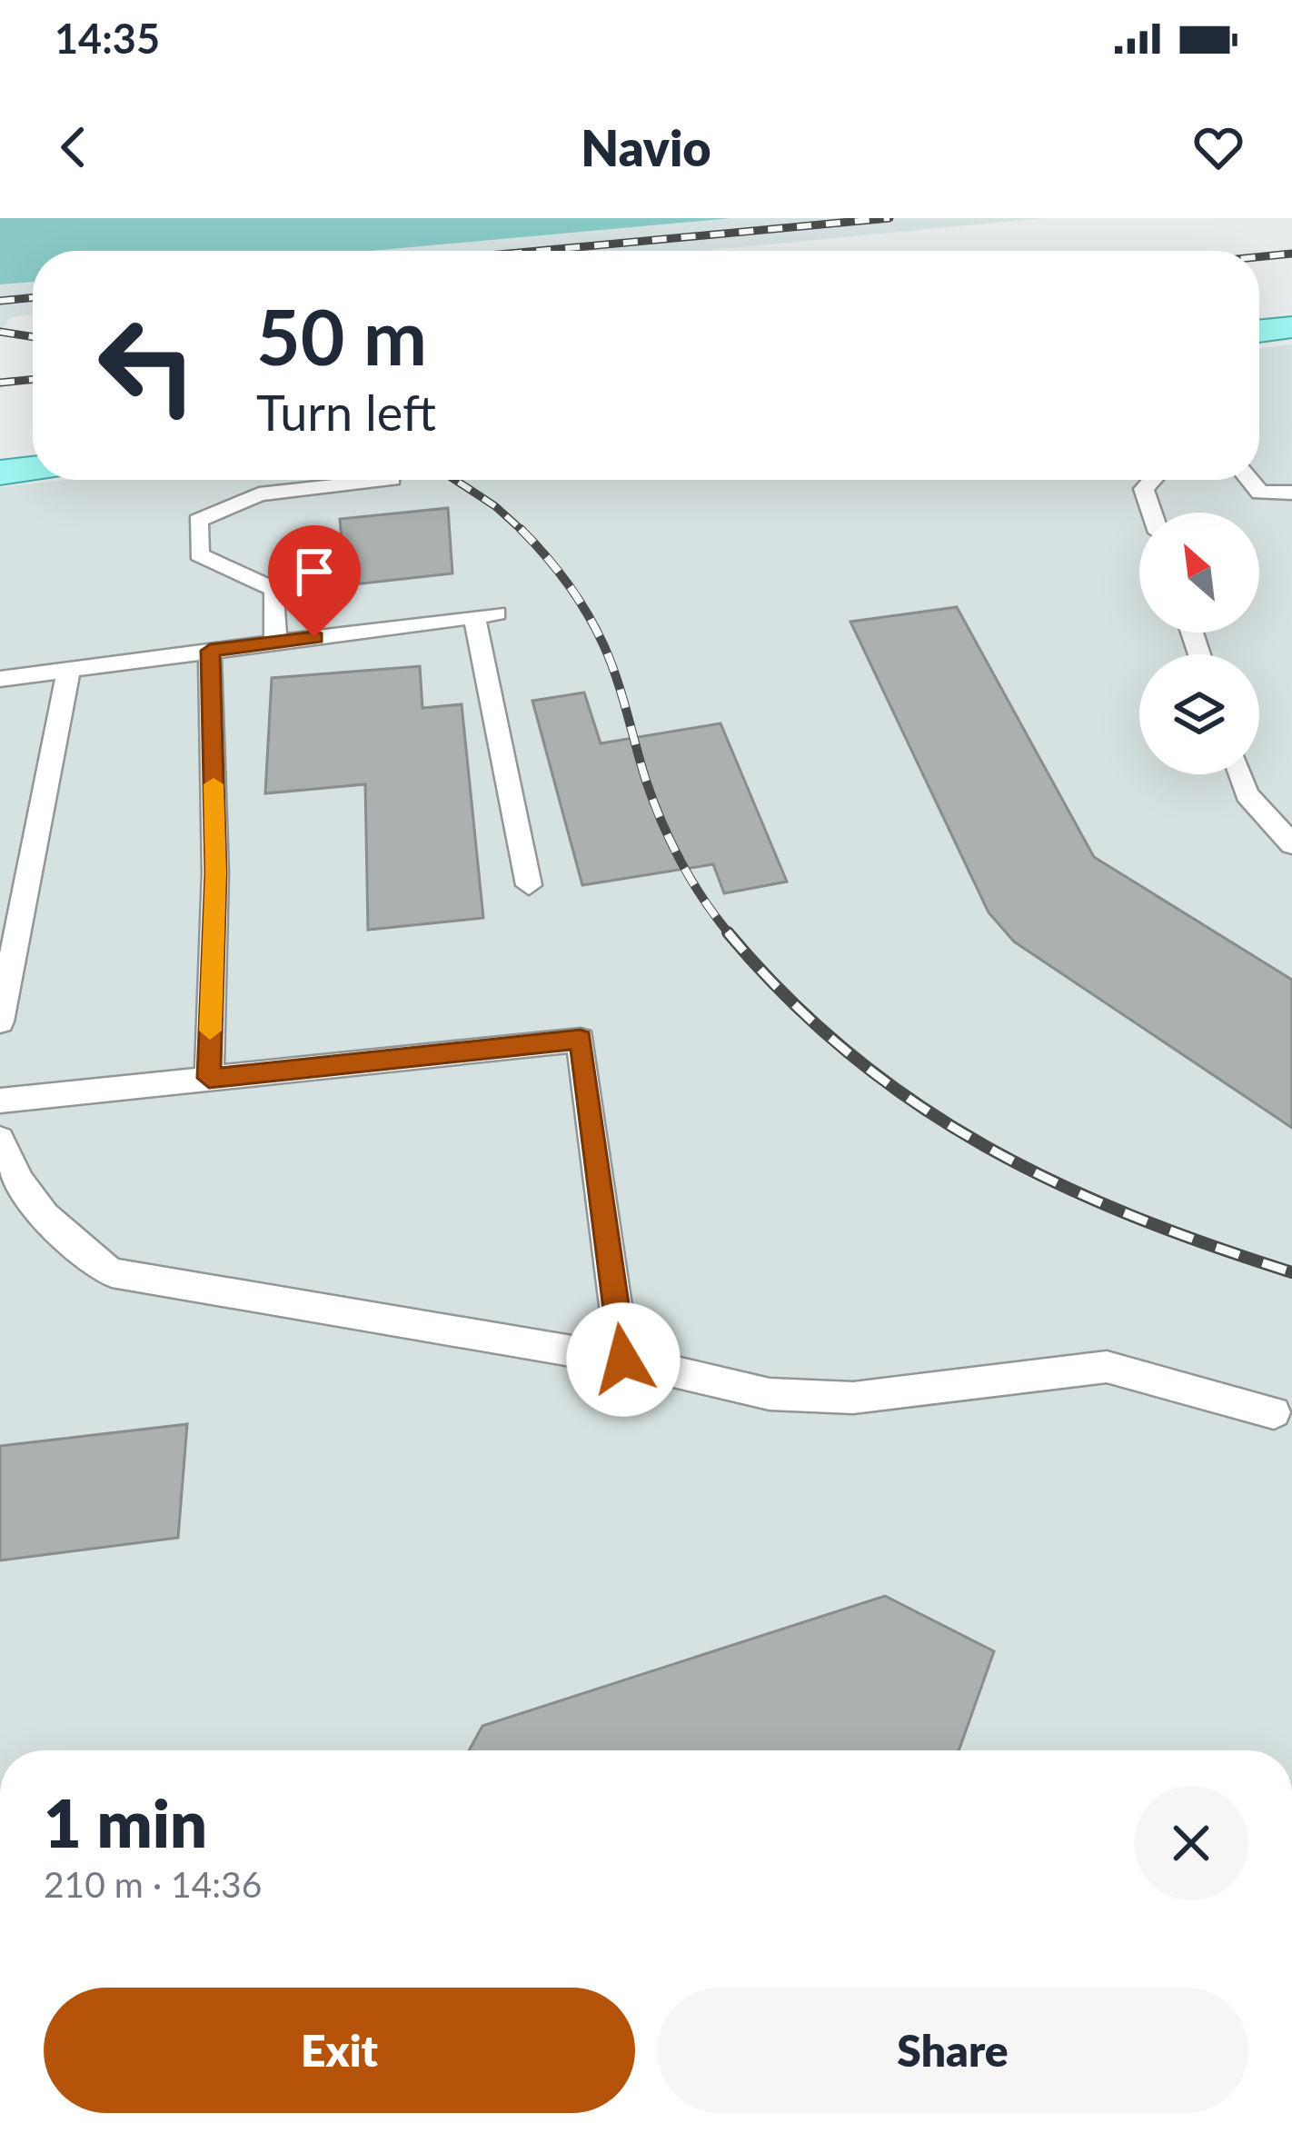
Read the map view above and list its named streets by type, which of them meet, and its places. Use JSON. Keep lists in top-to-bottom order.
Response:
{
  "north": "top left",
  "page": {
    "status": "14:35",
    "header": "Navio",
    "turn": ["50 m", "Turn left"],
    "heading": ["1 min", "210 m · 14:36"],
    "buttons": ["Exit", "Share"]
  }
}
